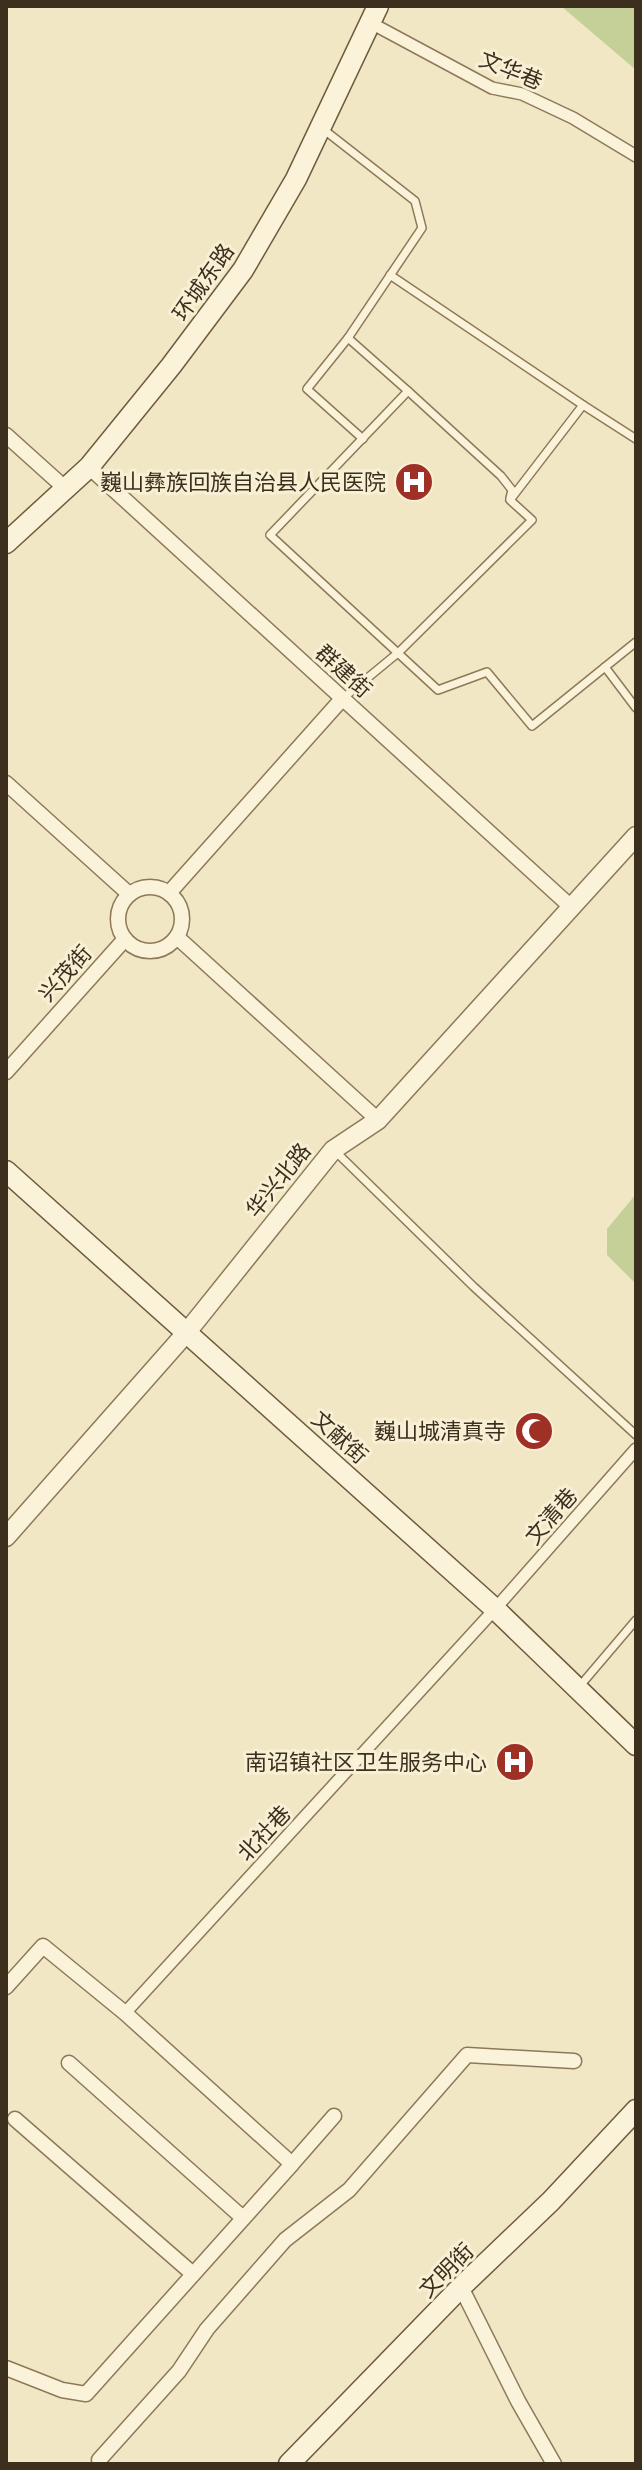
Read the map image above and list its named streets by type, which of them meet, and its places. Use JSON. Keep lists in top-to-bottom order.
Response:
{
  "streets": {
    "main road": ["环城东路", "文献街", "文明街"],
    "street": [
      "文华巷",
      "群建街",
      "兴茂街",
      "华兴北路",
      "文清巷",
      "北社巷"
    ]
  },
  "crossings": [
    ["文华巷", "环城东路"],
    ["环城东路", "群建街"],
    ["群建街", "华兴北路"],
    ["华兴北路", "文献街"],
    ["文献街", "文清巷"],
    ["文献街", "北社巷"],
    ["文清巷", "北社巷"]
  ],
  "places": {
    "hospital": ["巍山彝族回族自治县人民医院", "南诏镇社区卫生服务中心"],
    "mosque": ["巍山城清真寺"]
  }
}
